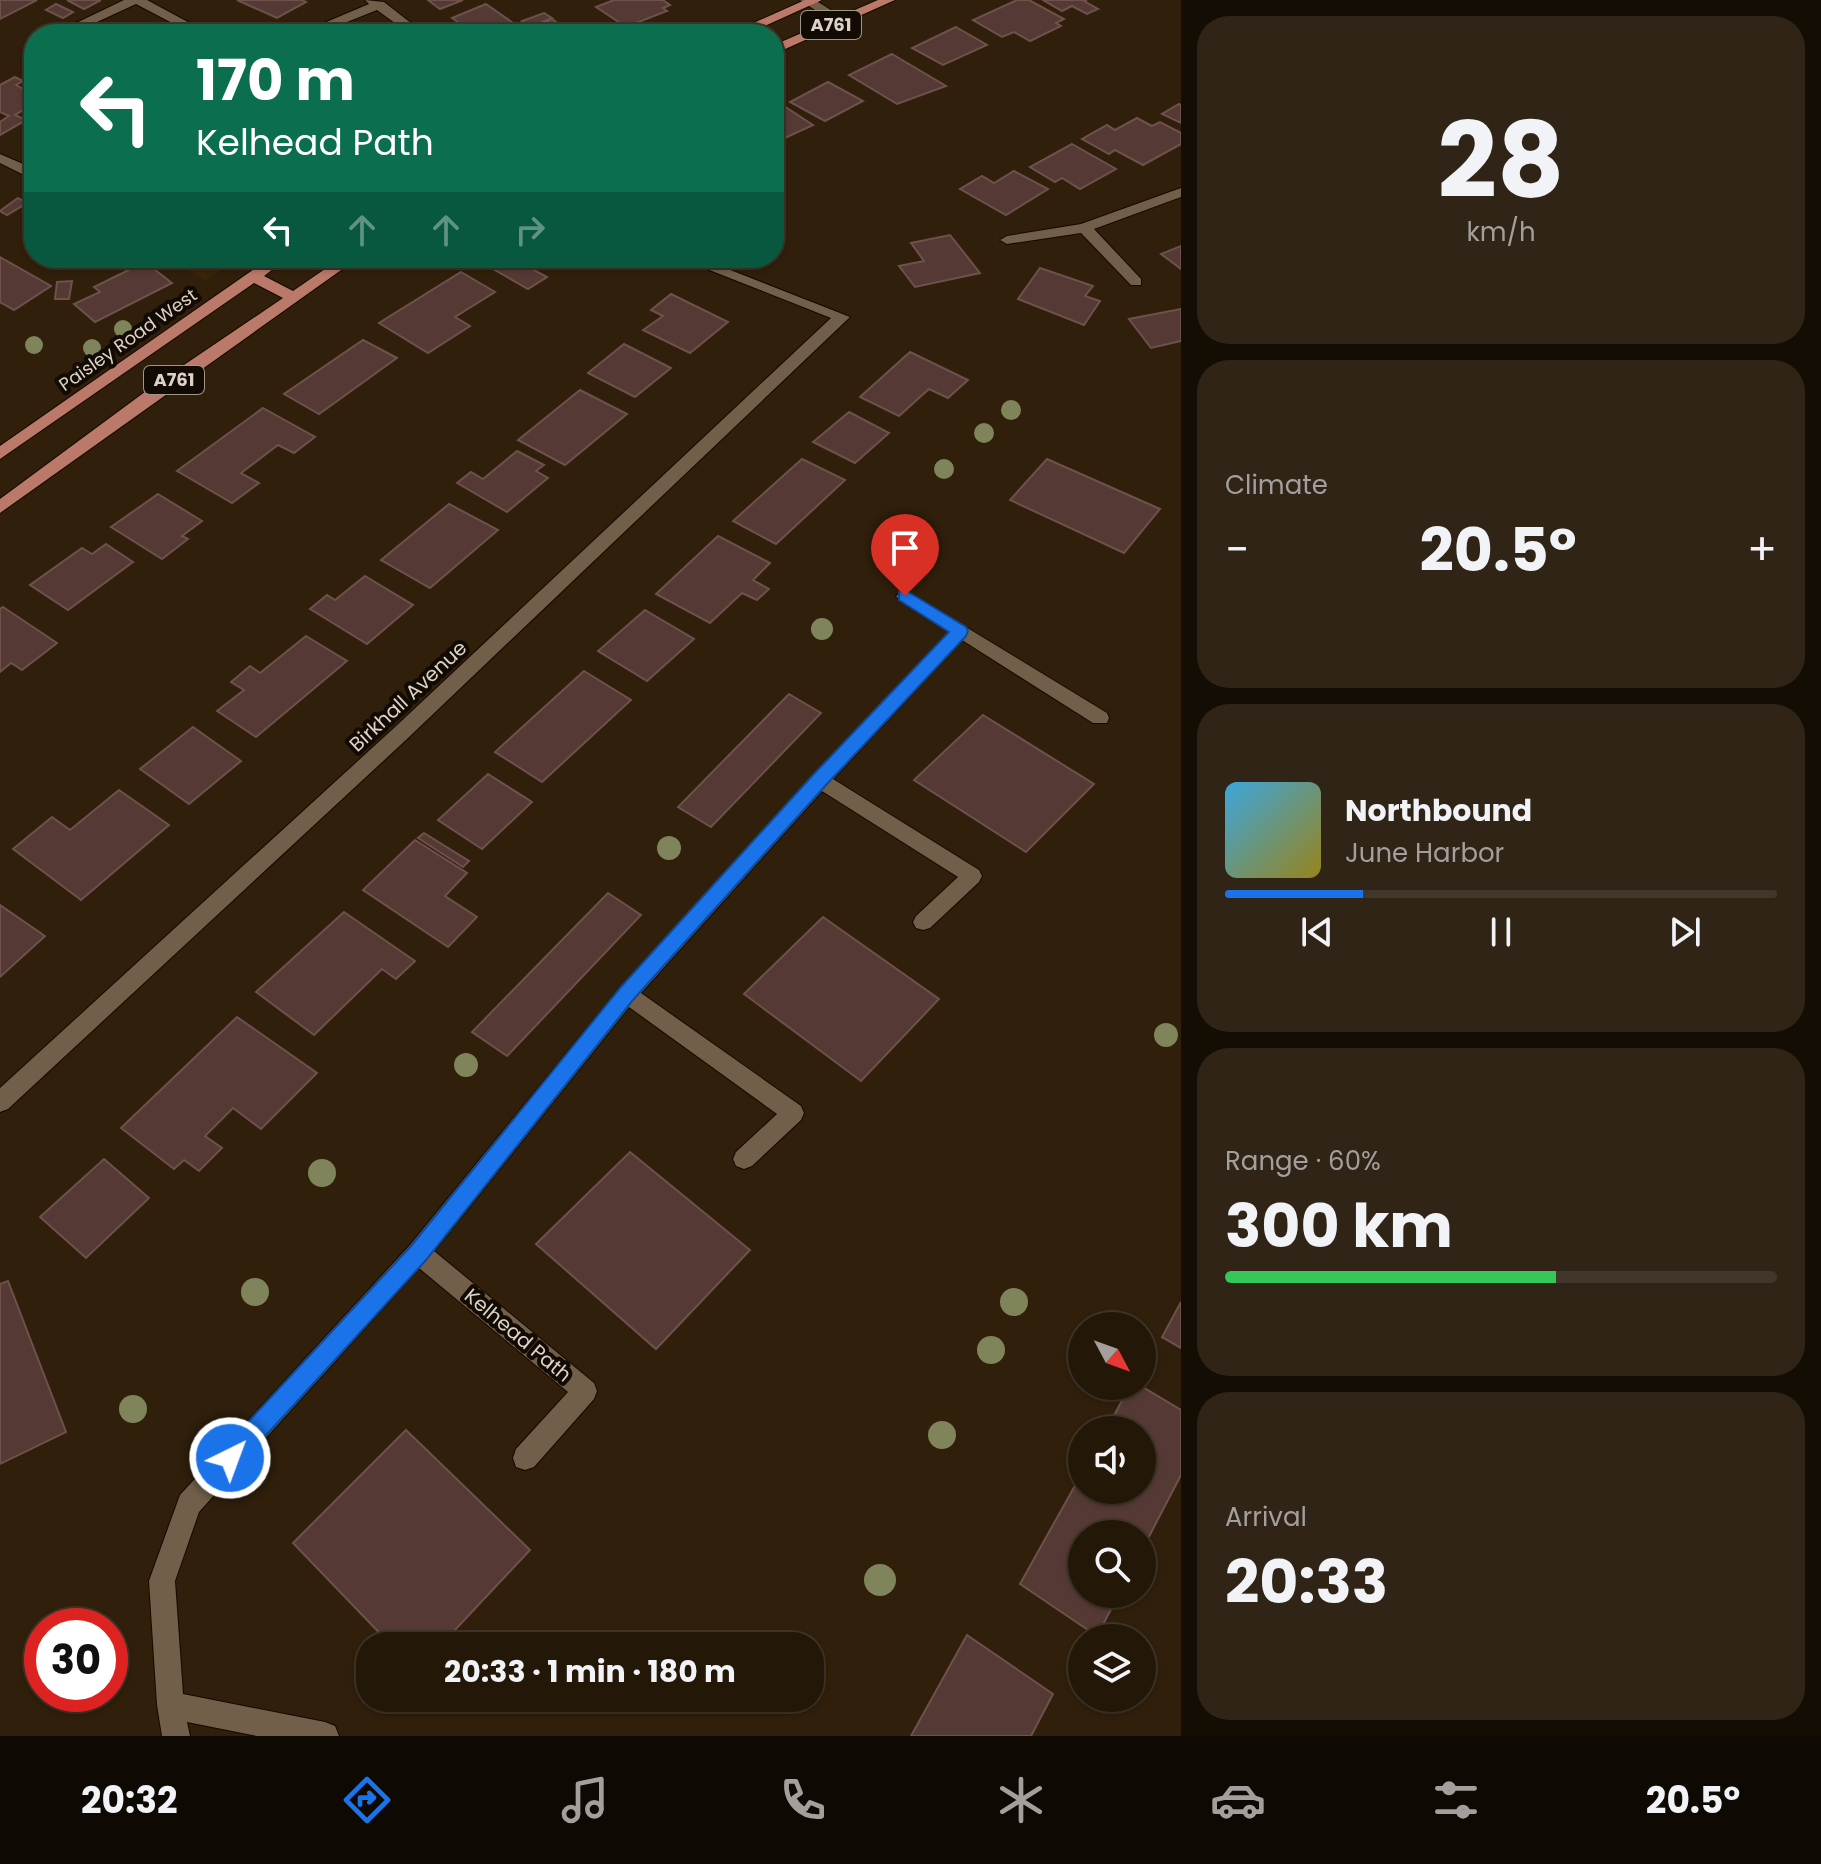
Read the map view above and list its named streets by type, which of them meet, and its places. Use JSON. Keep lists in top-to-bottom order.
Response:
{
  "streets": {
    "main road": ["A761", "Paisley Road West"],
    "street": ["Birkhall Avenue", "Kelhead Path"]
  },
  "north": "bottom right",
  "page": {
    "tile": [
      ["28", "km/h"],
      "Climate",
      ["Range · 60%", "300 km"],
      ["Arrival", "20:33"]
    ],
    "turn": ["170 m", "Kelhead Path"],
    "heat": ["−", "20.5°", "+"],
    "song": ["Northbound", "June Harbor"],
    "limit": "30",
    "trip": "20:33 · 1 min · 180 m",
    "tabs": ["20:32", "20.5°"]
  }
}
